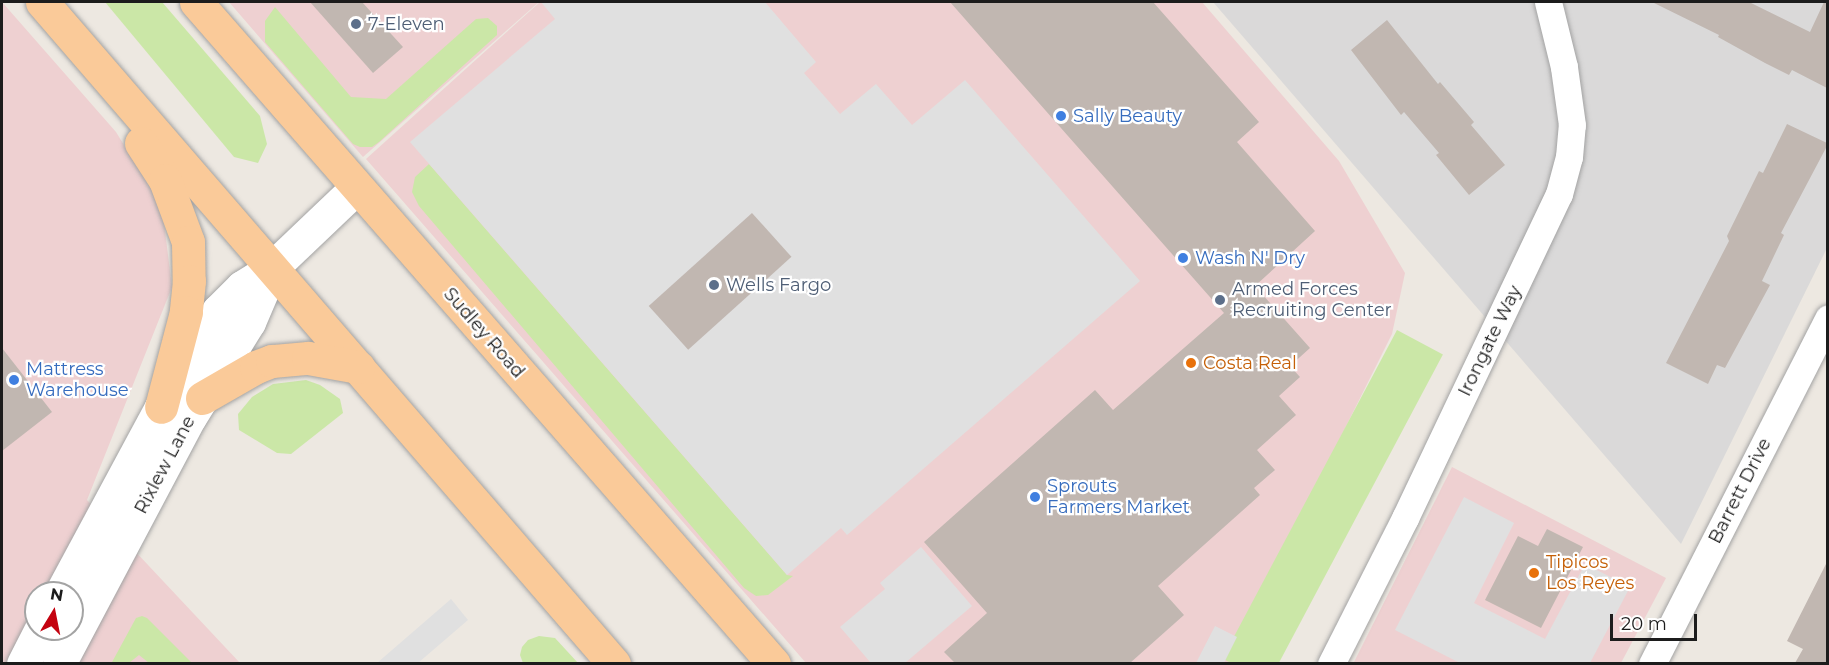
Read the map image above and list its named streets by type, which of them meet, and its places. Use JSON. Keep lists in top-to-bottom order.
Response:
{
  "streets": {
    "main road": ["Sudley Road"],
    "street": ["Irongate Way", "Rixlew Lane", "Barrett Drive"]
  },
  "crossings": [
    ["Sudley Road", "Rixlew Lane"]
  ],
  "places": [
    "7-Eleven",
    "Sally Beauty",
    "Wash N' Dry",
    "Wells Fargo",
    "Armed Forces Recruiting Center",
    "Costa Real",
    "Mattress Warehouse",
    "Sprouts Farmers Market",
    "Tipicos Los Reyes"
  ],
  "scale_bar": "20 m",
  "north": "top"
}
